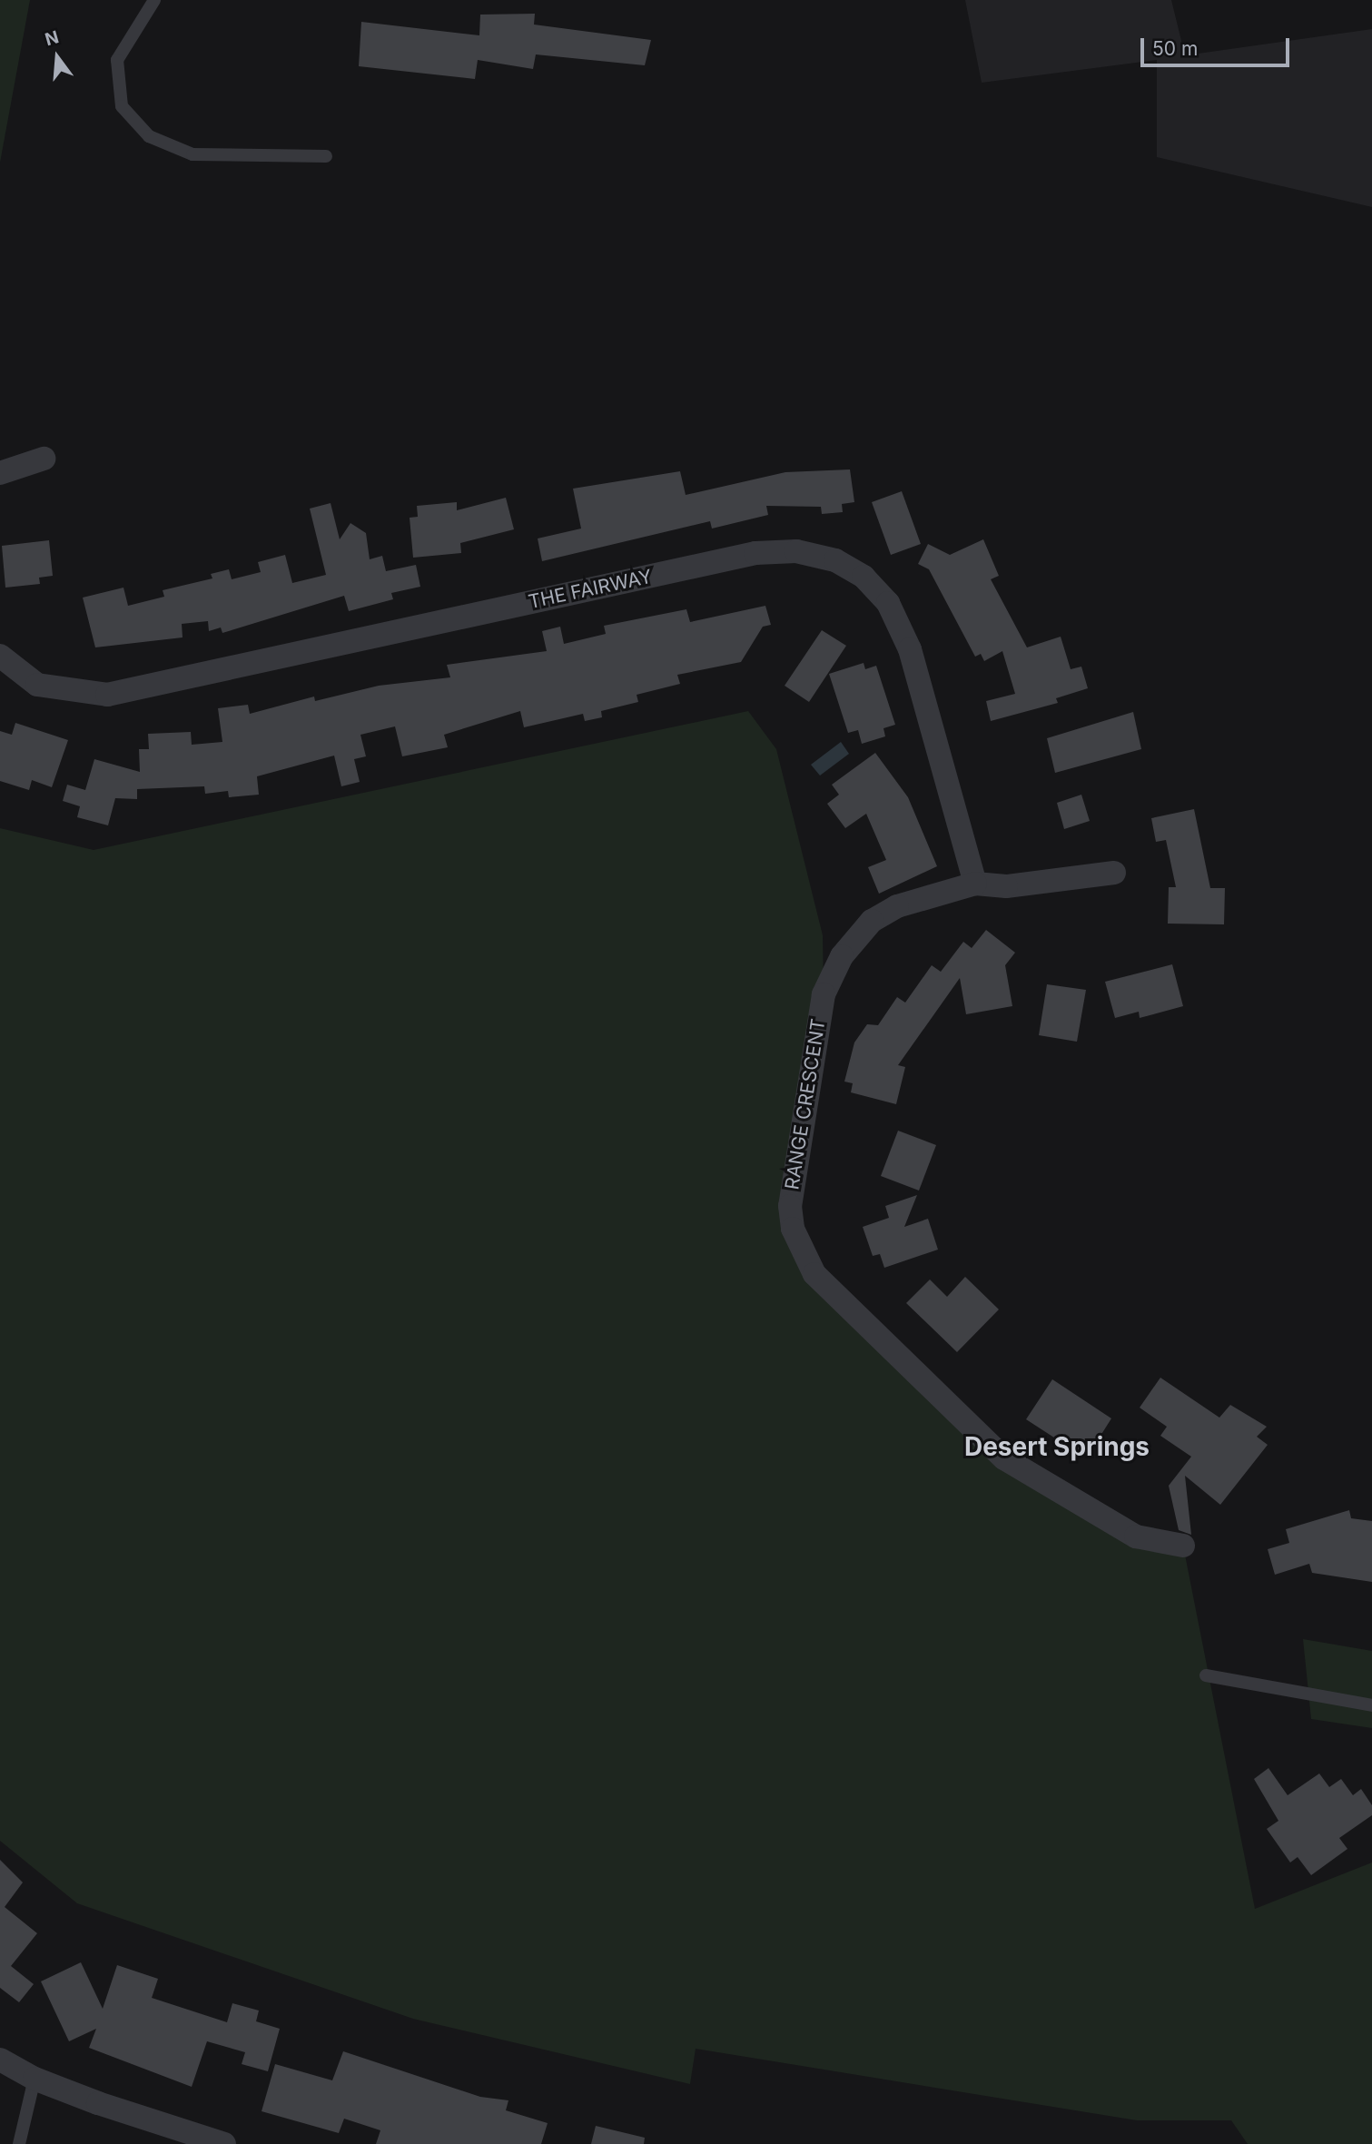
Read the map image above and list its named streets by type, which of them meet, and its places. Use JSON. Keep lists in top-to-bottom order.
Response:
{
  "streets": {
    "street": ["THE FAIRWAY", "RANGE CRESCENT"]
  },
  "crossings": [
    ["THE FAIRWAY", "RANGE CRESCENT"]
  ],
  "districts": ["Desert Springs"],
  "scale_bar": "50 m",
  "north": "top"
}
